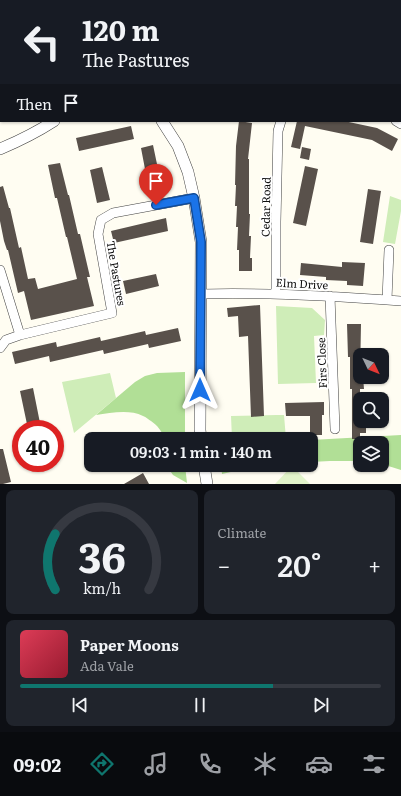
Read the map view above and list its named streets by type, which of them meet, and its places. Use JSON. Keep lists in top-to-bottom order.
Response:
{
  "streets": {
    "street": [
      "Cedar Road",
      "The Pastures",
      "Elm Drive",
      "Firs Close"
    ]
  },
  "crossings": [
    ["Cedar Road", "Elm Drive"],
    ["Elm Drive", "Firs Close"]
  ],
  "north": "bottom right",
  "page": {
    "turn": ["120 m", "The Pastures"],
    "then": "Then",
    "limit": "40",
    "trip": "09:03 · 1 min · 140 m",
    "tile": "Climate",
    "heat": ["−", "20°", "+"],
    "song": ["Paper Moons", "Ada Vale"],
    "tabs": "09:02",
    "gauge": ["36", "km/h"]
  }
}
